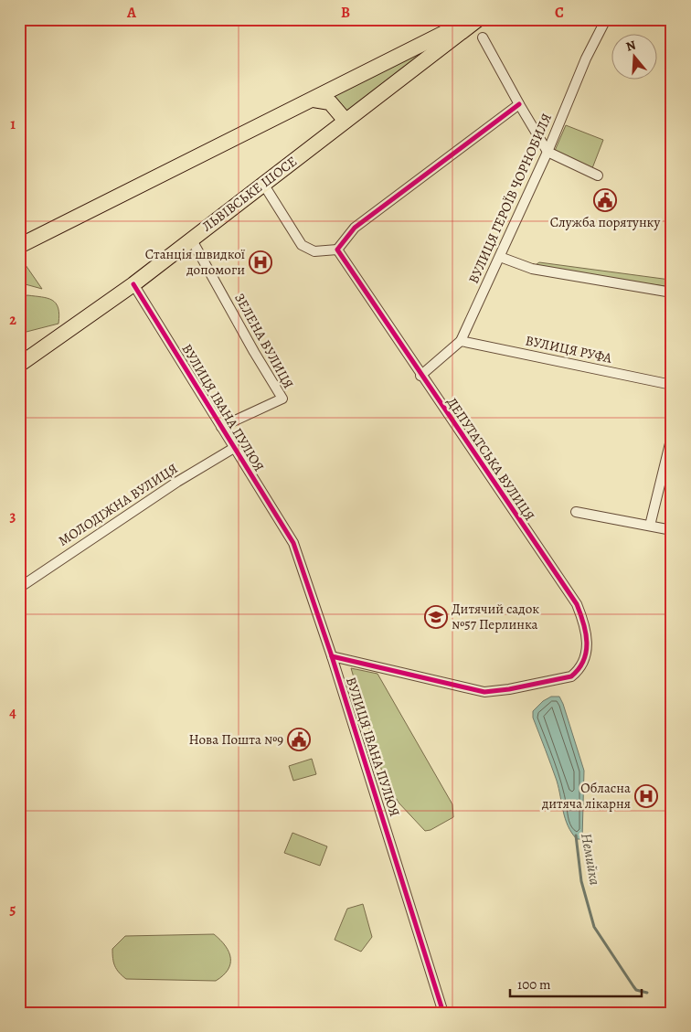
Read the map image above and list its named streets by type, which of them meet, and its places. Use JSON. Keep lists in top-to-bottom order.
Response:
{
  "streets": {
    "main road": ["ЛЬВІВСЬКЕ ШОСЕ"],
    "street": [
      "ВУЛИЦЯ ГЕРОЇВ ЧОРНОБИЛЯ",
      "ЗЕЛЕНА ВУЛИЦЯ",
      "ВУЛИЦЯ РУФА",
      "ВУЛИЦЯ ІВАНА ПУЛЮЯ",
      "ДЕПУТАТСЬКА ВУЛИЦЯ",
      "МОЛОДІЖНА ВУЛИЦЯ"
    ]
  },
  "crossings": [
    ["ЛЬВІВСЬКЕ ШОСЕ", "ЗЕЛЕНА ВУЛИЦЯ"],
    ["ЛЬВІВСЬКЕ ШОСЕ", "ВУЛИЦЯ ІВАНА ПУЛЮЯ"],
    ["ВУЛИЦЯ ГЕРОЇВ ЧОРНОБИЛЯ", "ВУЛИЦЯ РУФА"],
    ["ВУЛИЦЯ ГЕРОЇВ ЧОРНОБИЛЯ", "ДЕПУТАТСЬКА ВУЛИЦЯ"],
    ["ЗЕЛЕНА ВУЛИЦЯ", "ВУЛИЦЯ ІВАНА ПУЛЮЯ"],
    ["ВУЛИЦЯ ІВАНА ПУЛЮЯ", "ДЕПУТАТСЬКА ВУЛИЦЯ"],
    ["ВУЛИЦЯ ІВАНА ПУЛЮЯ", "МОЛОДІЖНА ВУЛИЦЯ"]
  ],
  "water": ["Немийка"],
  "places": {
    "public building": ["Служба порятунку", "Нова Пошта №9"],
    "hospital": ["Станція швидкої допомоги", "Обласна дитяча лікарня"],
    "school or university": ["Дитячий садок №57 Перлинка"]
  },
  "scale_bar": "100 m",
  "north": "top",
  "grid": {
    "columns": ["A", "B", "C"],
    "rows": [
      "1",
      "2",
      "3",
      "4",
      "5"
    ]
  }
}
